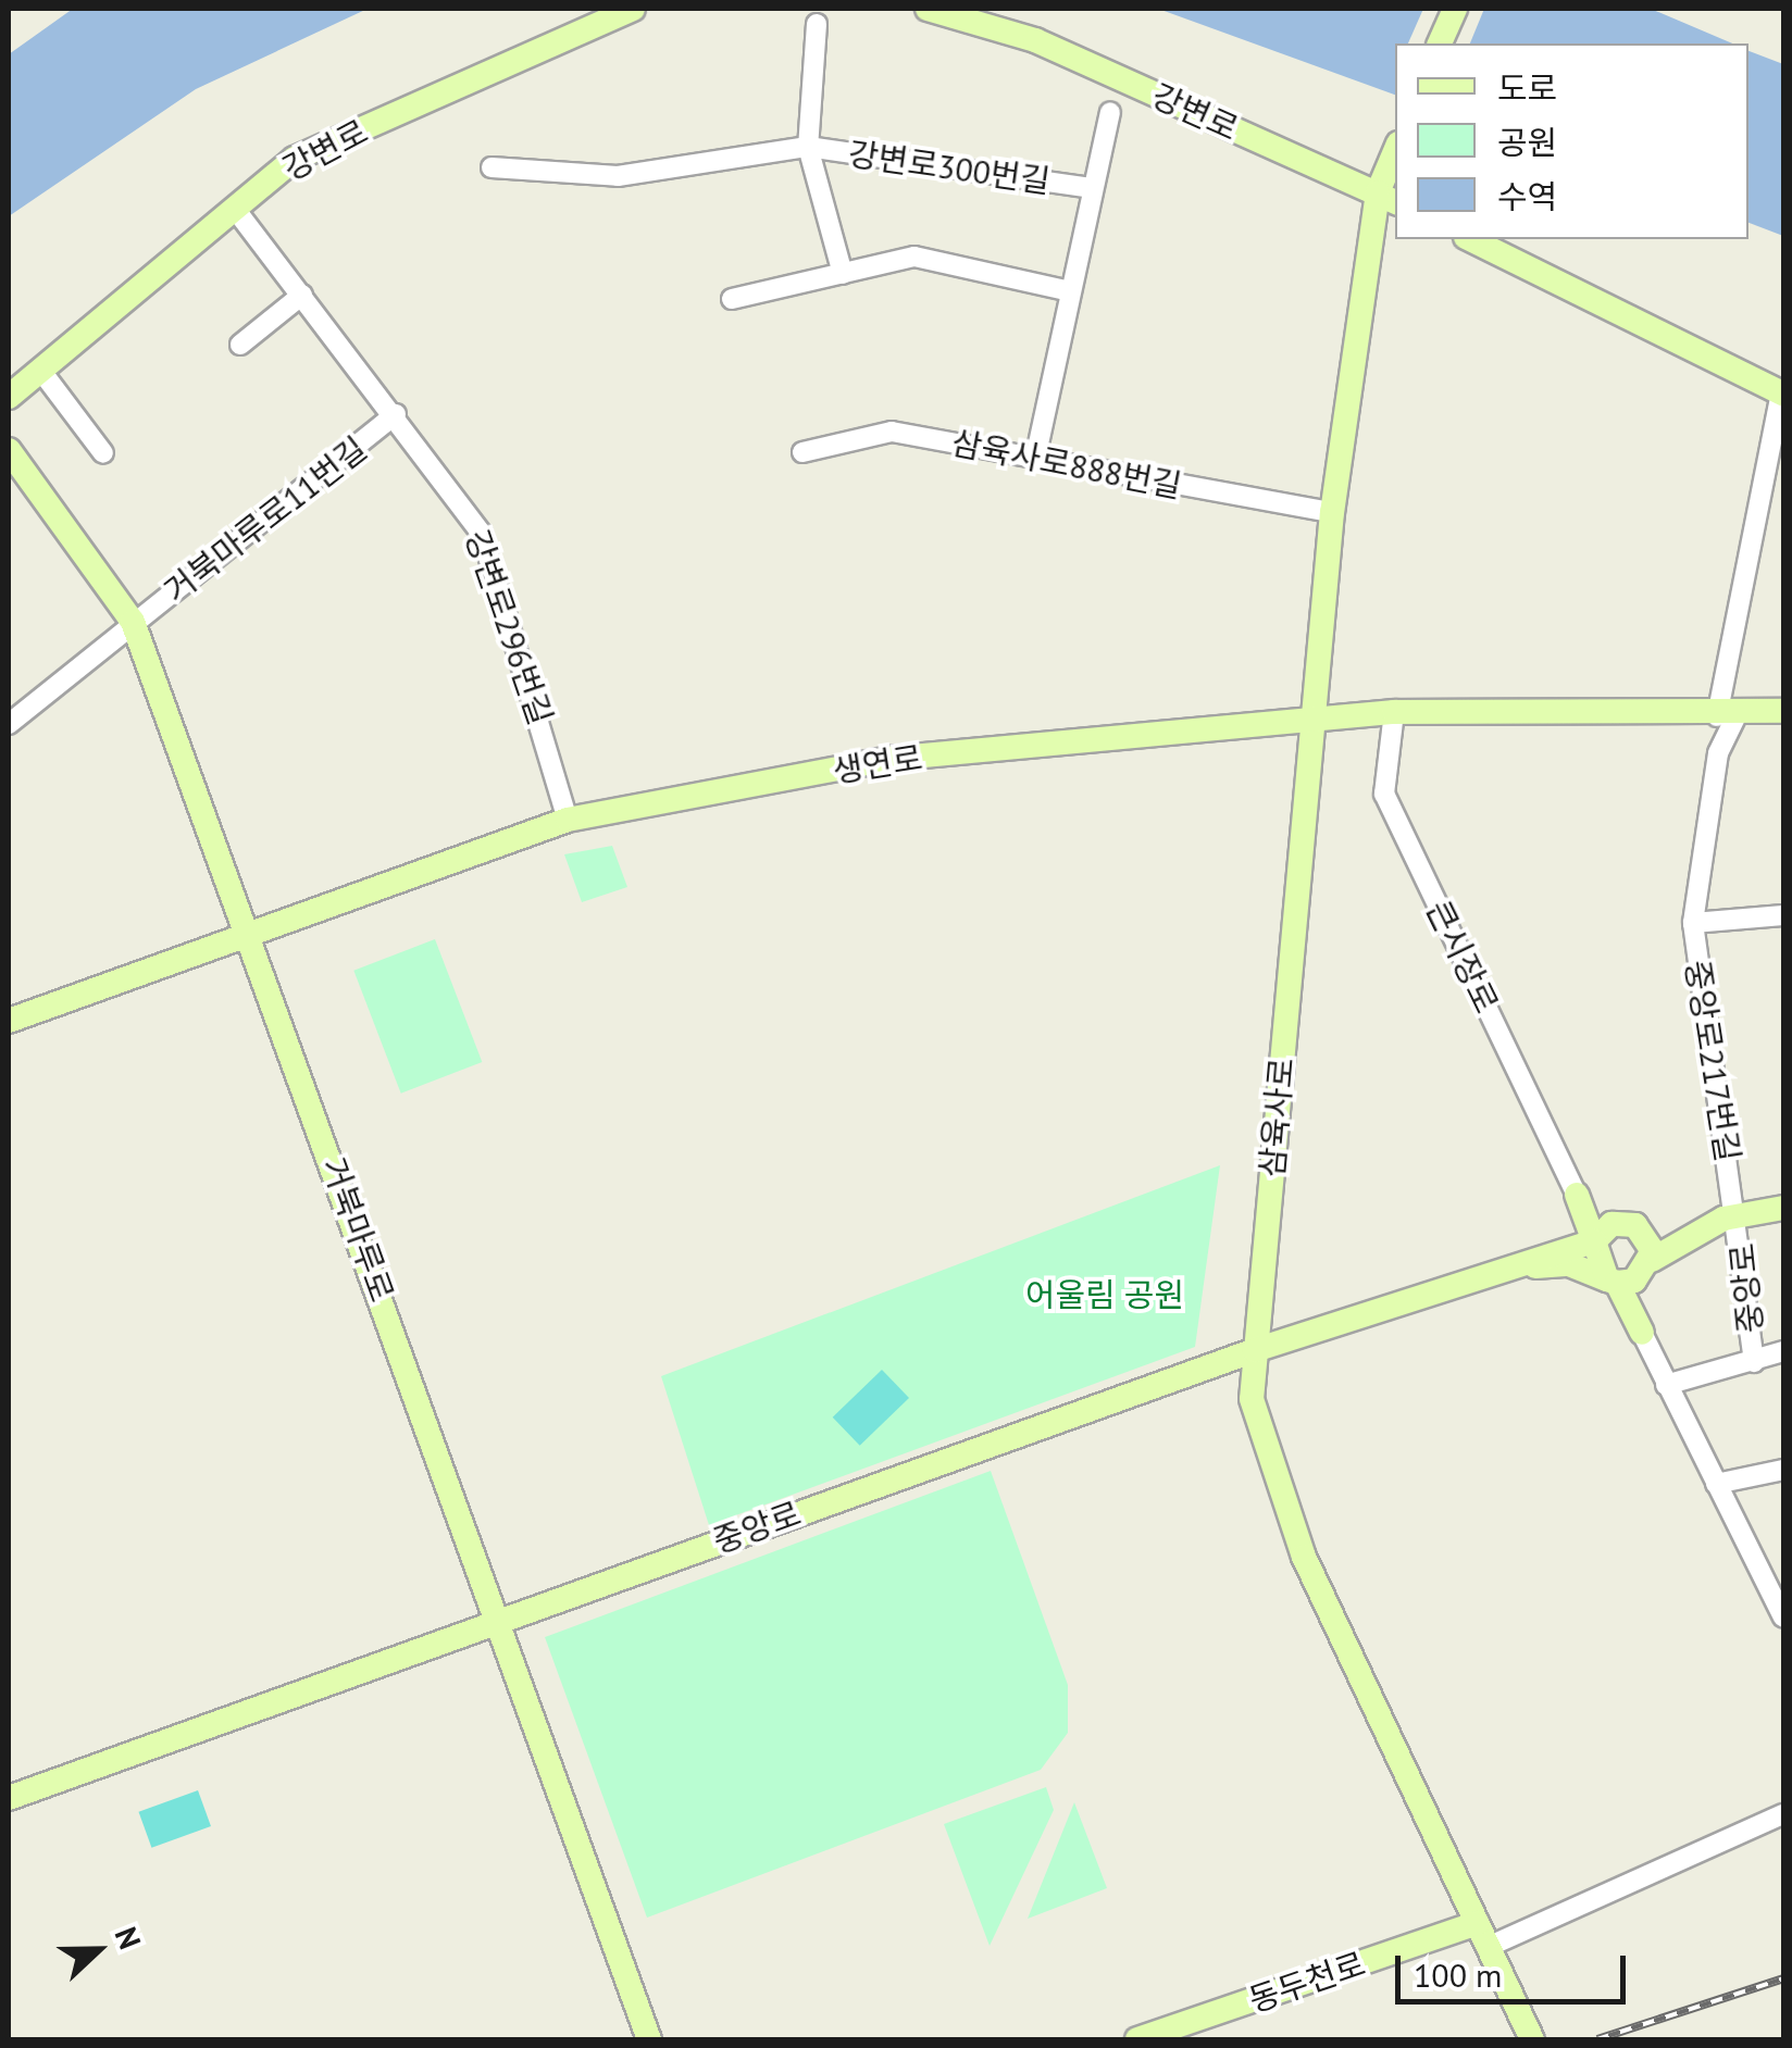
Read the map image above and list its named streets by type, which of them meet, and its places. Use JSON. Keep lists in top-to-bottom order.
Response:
{
  "streets": {
    "street": [
      "강변로",
      "강변로300번길",
      "삼육사로888번길",
      "거북마루로11번길",
      "강변로296번길",
      "생연로",
      "큰시장로",
      "중앙로217번길",
      "삼육사로",
      "거북마루로",
      "중앙로",
      "동두천로"
    ]
  },
  "crossings": [
    ["강변로", "강변로296번길"],
    ["강변로", "삼육사로"],
    ["삼육사로888번길", "삼육사로"],
    ["거북마루로11번길", "강변로296번길"],
    ["거북마루로11번길", "거북마루로"],
    ["강변로296번길", "생연로"],
    ["생연로", "큰시장로"],
    ["생연로", "중앙로217번길"],
    ["생연로", "삼육사로"],
    ["생연로", "거북마루로"],
    ["중앙로217번길", "중앙로"],
    ["삼육사로", "중앙로"],
    ["삼육사로", "동두천로"],
    ["거북마루로", "중앙로"]
  ],
  "parks": ["어울림 공원"],
  "legend": ["도로", "공원", "수역"],
  "scale_bar": "100 m",
  "north": "right"
}
